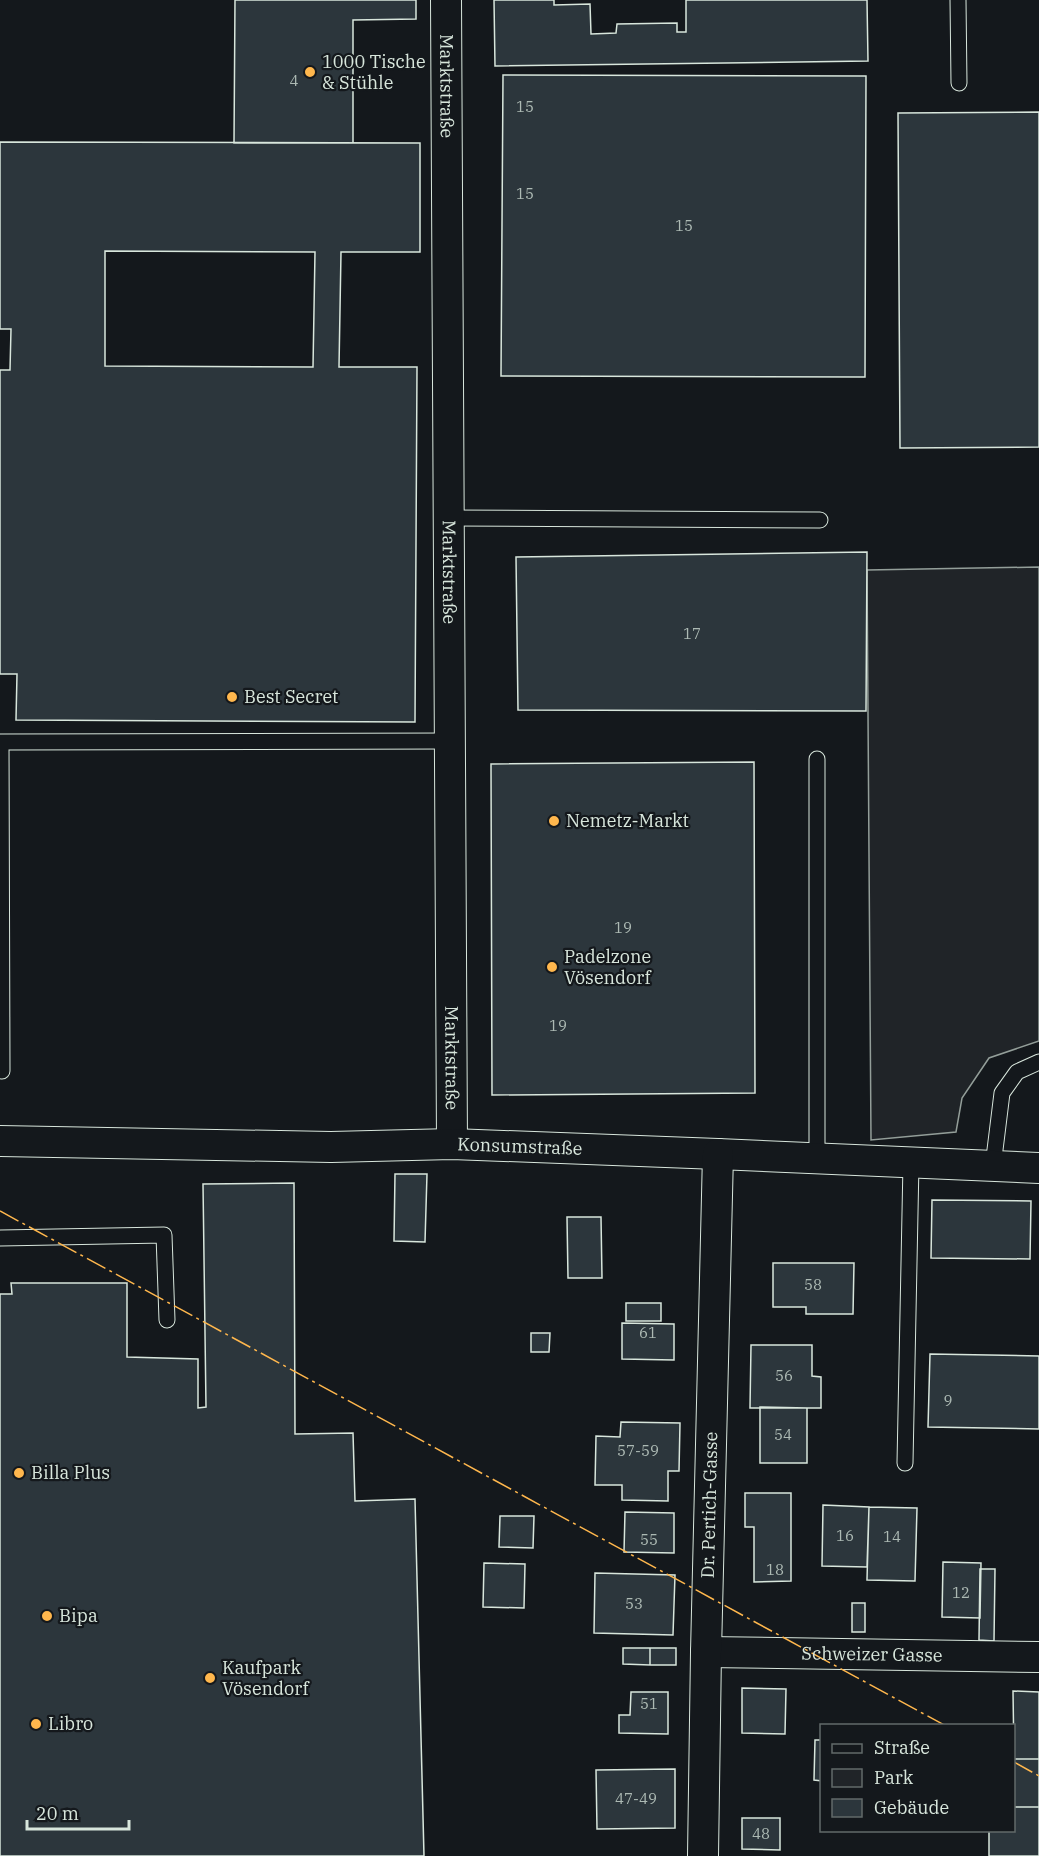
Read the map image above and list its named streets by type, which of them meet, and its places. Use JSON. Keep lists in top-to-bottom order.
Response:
{
  "streets": {
    "street": [
      "Marktstraße",
      "Konsumstraße",
      "Dr. Pertich-Gasse",
      "Schweizer Gasse"
    ]
  },
  "crossings": [
    ["Marktstraße", "Konsumstraße"],
    ["Konsumstraße", "Dr. Pertich-Gasse"],
    ["Dr. Pertich-Gasse", "Schweizer Gasse"]
  ],
  "places": [
    "1000 Tische & Stühle",
    "Best Secret",
    "Nemetz-Markt",
    "Padelzone Vösendorf",
    "Billa Plus",
    "Bipa",
    "Kaufpark Vösendorf",
    "Libro"
  ],
  "house_numbers": [
    "4",
    "15",
    "15",
    "15",
    "17",
    "19",
    "19",
    "58",
    "61",
    "56",
    "9",
    "54",
    "57-59",
    "16",
    "14",
    "55",
    "18",
    "12",
    "53",
    "51",
    "47-49",
    "48"
  ],
  "legend": ["Straße", "Park", "Gebäude"],
  "scale_bar": "20 m"
}
